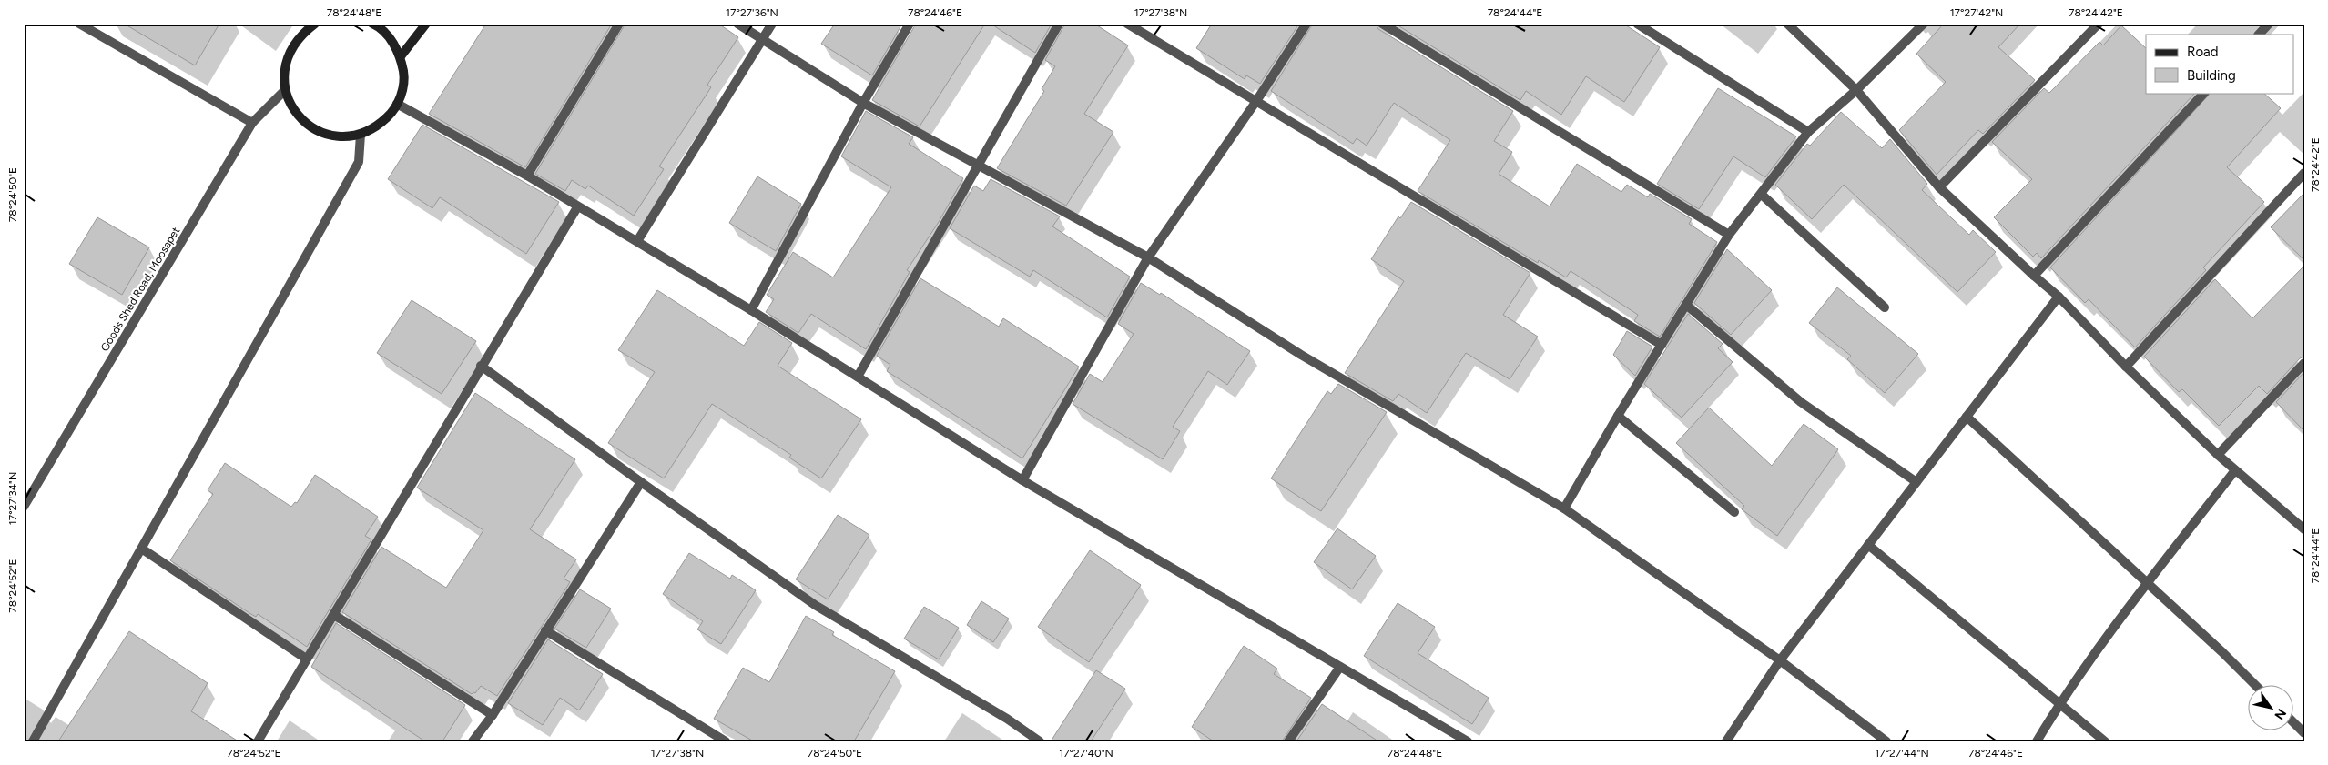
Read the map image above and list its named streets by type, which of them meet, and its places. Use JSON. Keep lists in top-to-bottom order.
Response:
{
  "streets": {
    "street": ["Goods Shed Road, Moosapet"]
  },
  "legend": ["Road", "Building"],
  "north": "bottom right",
  "coordinates": [
    "78°24'48\"E",
    "17°27'36\"N",
    "78°24'46\"E",
    "17°27'38\"N",
    "78°24'44\"E",
    "17°27'42\"N",
    "78°24'42\"E",
    "78°24'50\"E",
    "17°27'34\"N",
    "78°24'52\"E",
    "17°27'40\"N",
    "17°27'44\"N"
  ]
}
